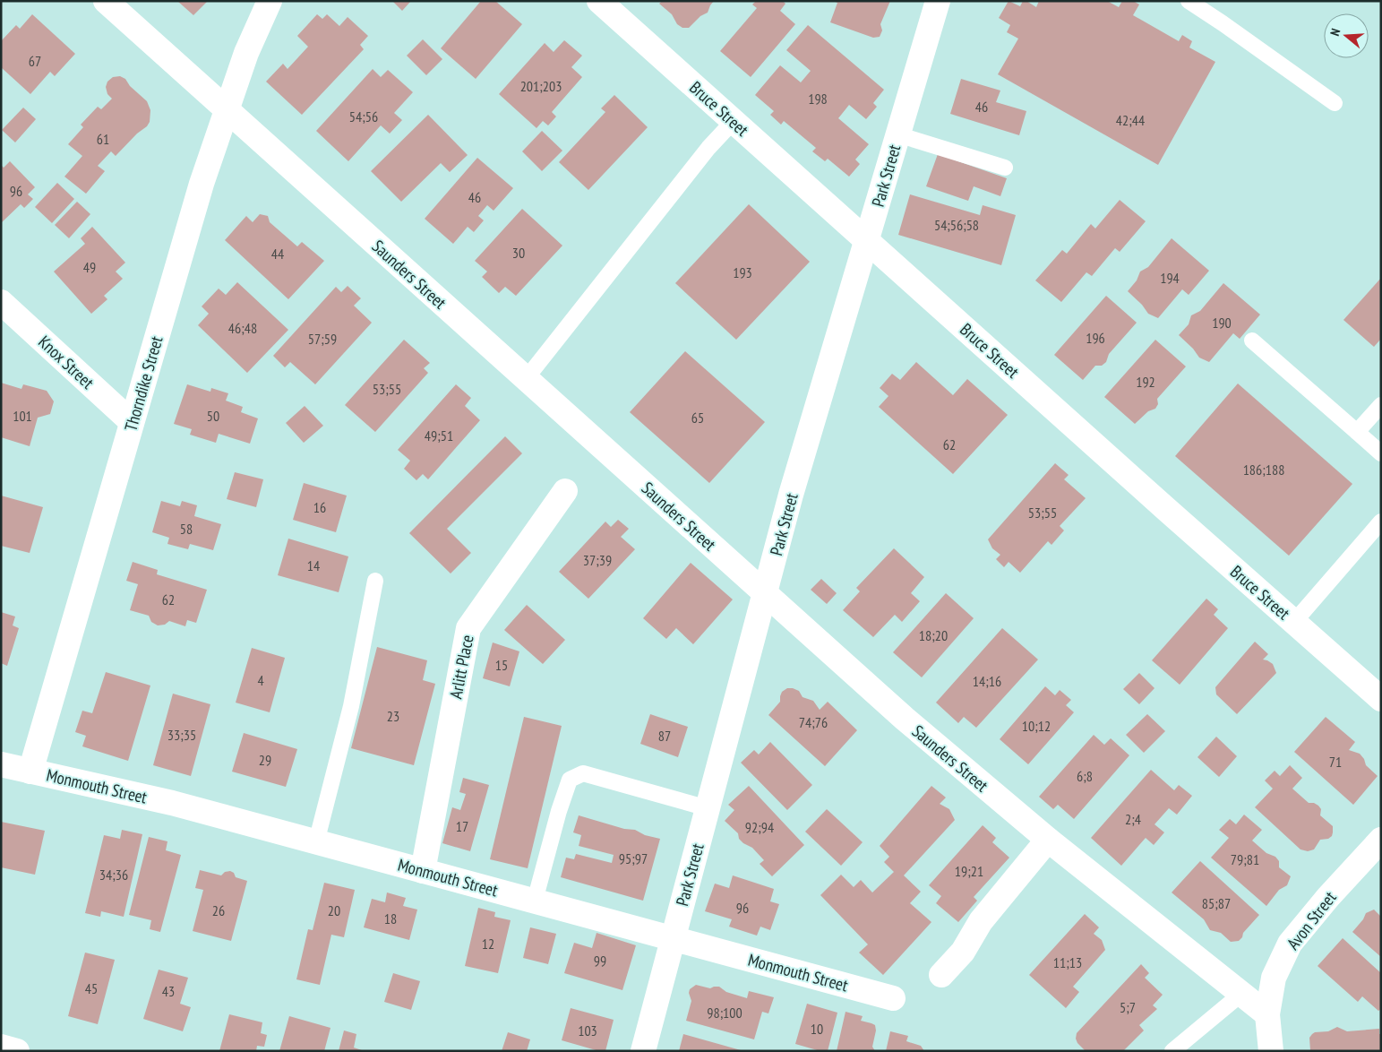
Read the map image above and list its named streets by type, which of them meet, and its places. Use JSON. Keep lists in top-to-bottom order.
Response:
{
  "streets": {
    "street": [
      "Bruce Street",
      "Park Street",
      "Saunders Street",
      "Knox Street",
      "Thorndike Street",
      "Arlitt Place",
      "Monmouth Street",
      "Avon Street"
    ]
  },
  "crossings": [
    ["Bruce Street", "Park Street"],
    ["Park Street", "Saunders Street"],
    ["Park Street", "Monmouth Street"],
    ["Saunders Street", "Thorndike Street"],
    ["Saunders Street", "Avon Street"],
    ["Knox Street", "Thorndike Street"],
    ["Thorndike Street", "Monmouth Street"],
    ["Arlitt Place", "Monmouth Street"]
  ],
  "house_numbers": [
    "67",
    "201;203",
    "198",
    "46",
    "54;56",
    "42;44",
    "61",
    "96",
    "46",
    "54;56;58",
    "30",
    "44",
    "49",
    "193",
    "194",
    "190",
    "46;48",
    "196",
    "57;59",
    "192",
    "53;55",
    "101",
    "50",
    "65",
    "49;51",
    "62",
    "186;188",
    "16",
    "53;55",
    "58",
    "37;39",
    "14",
    "62",
    "18;20",
    "15",
    "4",
    "14;16",
    "23",
    "74;76",
    "10;12",
    "33;35",
    "87",
    "29",
    "71",
    "6;8",
    "2;4",
    "17",
    "92;94",
    "95;97",
    "79;81",
    "19;21",
    "34;36",
    "85;87",
    "96",
    "26",
    "20",
    "18",
    "12",
    "99",
    "11;13",
    "45",
    "43",
    "5;7",
    "98;100",
    "10",
    "103"
  ],
  "north": "left"
}
